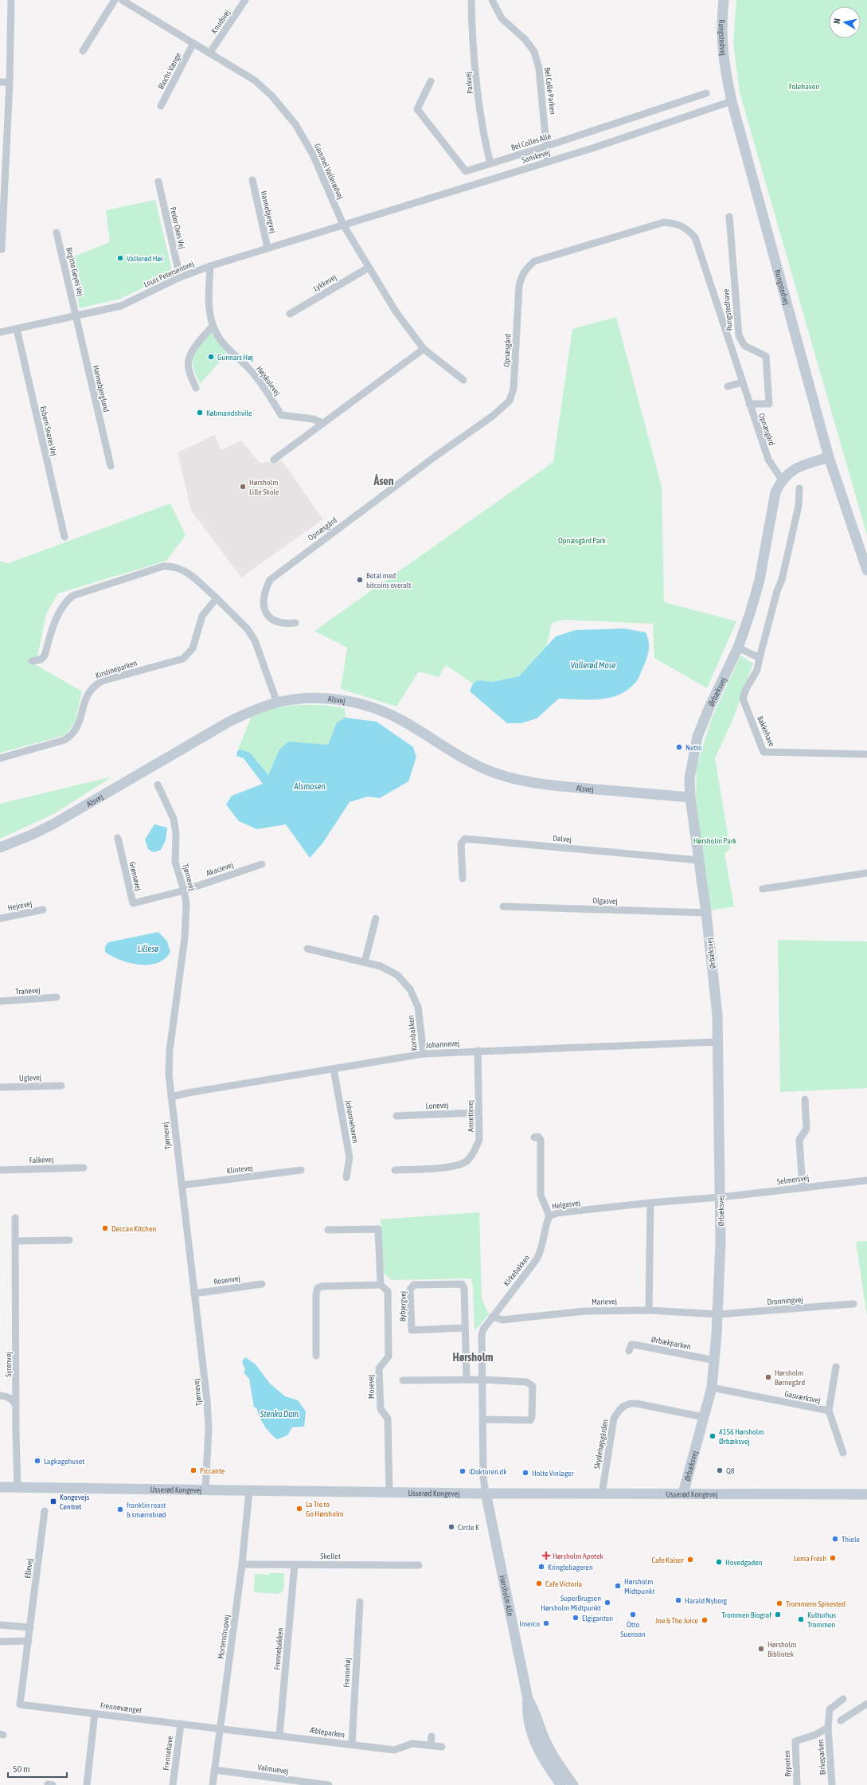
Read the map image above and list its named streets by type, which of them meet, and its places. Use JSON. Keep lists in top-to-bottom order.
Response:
{
  "streets": {
    "street": [
      "Knudsvej",
      "Rungstedvej",
      "Blochs Vænge",
      "Parkvej",
      "Bel Colle Parken",
      "Bel Colles Alle",
      "Sanskevej",
      "Gammel Vallerødvej",
      "Hannebjergvej",
      "Peder Oxes Vej",
      "Birgitte Gøyes Vej",
      "Louis Petersensvej",
      "Lykkevej",
      "Rungstedhave",
      "Opnæsgård",
      "Højskolevej",
      "Hannebjerglund",
      "Esbern Snares Vej",
      "Kirstineparken",
      "Ørbæksvej",
      "Alsvej",
      "Bakkehave",
      "Dalvej",
      "Akacievej",
      "Grønsøvej",
      "Tjørnevej",
      "Olgasvej",
      "Hejrevej",
      "Tranevej",
      "Kornbakken",
      "Johannevej",
      "Uglevej",
      "Lonevej",
      "Annettevej",
      "Johannehaven",
      "Falkevej",
      "Klintevej",
      "Selmersvej",
      "Helgasvej",
      "Kirkebakken",
      "Rosenvej",
      "Dronningvej",
      "Marievej",
      "Bybjergvej",
      "Ørbækparken",
      "Syrenvej",
      "Mosevej",
      "Gasværksvej",
      "Skydehøjsgården",
      "Usserød Kongevej",
      "Skellet",
      "Ellevej",
      "Hørsholm Alle",
      "Mortenstrupvej",
      "Frennebakken",
      "Frennehøj",
      "Frennevænget",
      "Æbleparken",
      "Frennehave",
      "Birkeparken",
      "Byporten",
      "Valmuevej"
    ]
  },
  "crossings": [
    ["Knudsvej", "Gammel Vallerødvej"],
    ["Rungstedvej", "Sanskevej"],
    ["Rungstedvej", "Ørbæksvej"],
    ["Blochs Vænge", "Gammel Vallerødvej"],
    ["Parkvej", "Bel Colles Alle"],
    ["Bel Colle Parken", "Bel Colles Alle"],
    ["Bel Colle Parken", "Sanskevej"],
    ["Sanskevej", "Gammel Vallerødvej"],
    ["Sanskevej", "Louis Petersensvej"],
    ["Gammel Vallerødvej", "Louis Petersensvej"],
    ["Gammel Vallerødvej", "Lykkevej"],
    ["Hannebjergvej", "Louis Petersensvej"],
    ["Peder Oxes Vej", "Louis Petersensvej"],
    ["Birgitte Gøyes Vej", "Louis Petersensvej"],
    ["Birgitte Gøyes Vej", "Hannebjerglund"],
    ["Louis Petersensvej", "Højskolevej"],
    ["Louis Petersensvej", "Hannebjerglund"],
    ["Louis Petersensvej", "Esbern Snares Vej"],
    ["Rungstedhave", "Opnæsgård"],
    ["Opnæsgård", "Ørbæksvej"],
    ["Ørbæksvej", "Alsvej"],
    ["Ørbæksvej", "Dalvej"],
    ["Ørbæksvej", "Olgasvej"],
    ["Ørbæksvej", "Johannevej"],
    ["Ørbæksvej", "Selmersvej"],
    ["Ørbæksvej", "Helgasvej"],
    ["Ørbæksvej", "Dronningvej"],
    ["Ørbæksvej", "Marievej"],
    ["Ørbæksvej", "Ørbækparken"],
    ["Ørbæksvej", "Gasværksvej"],
    ["Ørbæksvej", "Skydehøjsgården"],
    ["Ørbæksvej", "Usserød Kongevej"],
    ["Akacievej", "Grønsøvej"],
    ["Akacievej", "Tjørnevej"],
    ["Grønsøvej", "Tjørnevej"],
    ["Tjørnevej", "Johannevej"],
    ["Tjørnevej", "Klintevej"],
    ["Tjørnevej", "Rosenvej"],
    ["Tjørnevej", "Usserød Kongevej"],
    ["Kornbakken", "Johannevej"],
    ["Johannevej", "Annettevej"],
    ["Johannevej", "Johannehaven"],
    ["Lonevej", "Annettevej"],
    ["Selmersvej", "Helgasvej"],
    ["Helgasvej", "Kirkebakken"],
    ["Kirkebakken", "Marievej"],
    ["Dronningvej", "Marievej"],
    ["Syrenvej", "Usserød Kongevej"],
    ["Mosevej", "Usserød Kongevej"],
    ["Skydehøjsgården", "Usserød Kongevej"],
    ["Usserød Kongevej", "Hørsholm Alle"],
    ["Usserød Kongevej", "Mortenstrupvej"],
    ["Skellet", "Mortenstrupvej"],
    ["Skellet", "Frennebakken"],
    ["Ellevej", "Frennevænget"],
    ["Mortenstrupvej", "Frennevænget"],
    ["Mortenstrupvej", "Æbleparken"],
    ["Mortenstrupvej", "Valmuevej"],
    ["Frennebakken", "Æbleparken"],
    ["Frennehøj", "Æbleparken"],
    ["Frennevænget", "Æbleparken"],
    ["Frennevænget", "Frennehave"],
    ["Birkeparken", "Byporten"]
  ],
  "districts": ["Åsen", "Hørsholm"],
  "water": [
    "Vallerød Mose",
    "Alsmosen",
    "Lillesø",
    "Stenka Dam"
  ],
  "parks": ["Folehaven", "Opnæsgård Park", "Hørsholm Park"],
  "places": {
    "other": [
      "Vallerød Høi",
      "Gunnars Høj",
      "Købmandshvile",
      "Hørsholm Lille Skole",
      "Betal med bitcoins overalt",
      "Netto",
      "Deccan Kitchen",
      "Hørsholm Børnegård",
      "4156 Hørsholm Ørbæksvej",
      "Lagkagehuset",
      "Piccante",
      "Q8",
      "iDoktoren.dk",
      "Holte Vinlager",
      "La Tre to Go Hørsholm",
      "franklin roast & smørrebrød",
      "Circle K",
      "Thiele",
      "Lema Fresh",
      "Cafe Kaiser",
      "Hovedgaden",
      "Kringlebageren",
      "Cafe Victoria",
      "Hørsholm Midtpunkt",
      "Harald Nyborg",
      "SuperBrugsen Hørsholm Midtpunkt",
      "Trommens Spisested",
      "Otto Suenson",
      "Trommen Biograf",
      "Elgiganten",
      "Kulturhus Trommen",
      "Joe & The Juice",
      "Imerco",
      "Hørsholm Bibliotek"
    ],
    "transit": ["Kongevejs Centret"],
    "health": ["Hørsholm Apotek"]
  },
  "scale_bar": "50 m",
  "north": "left"
}
